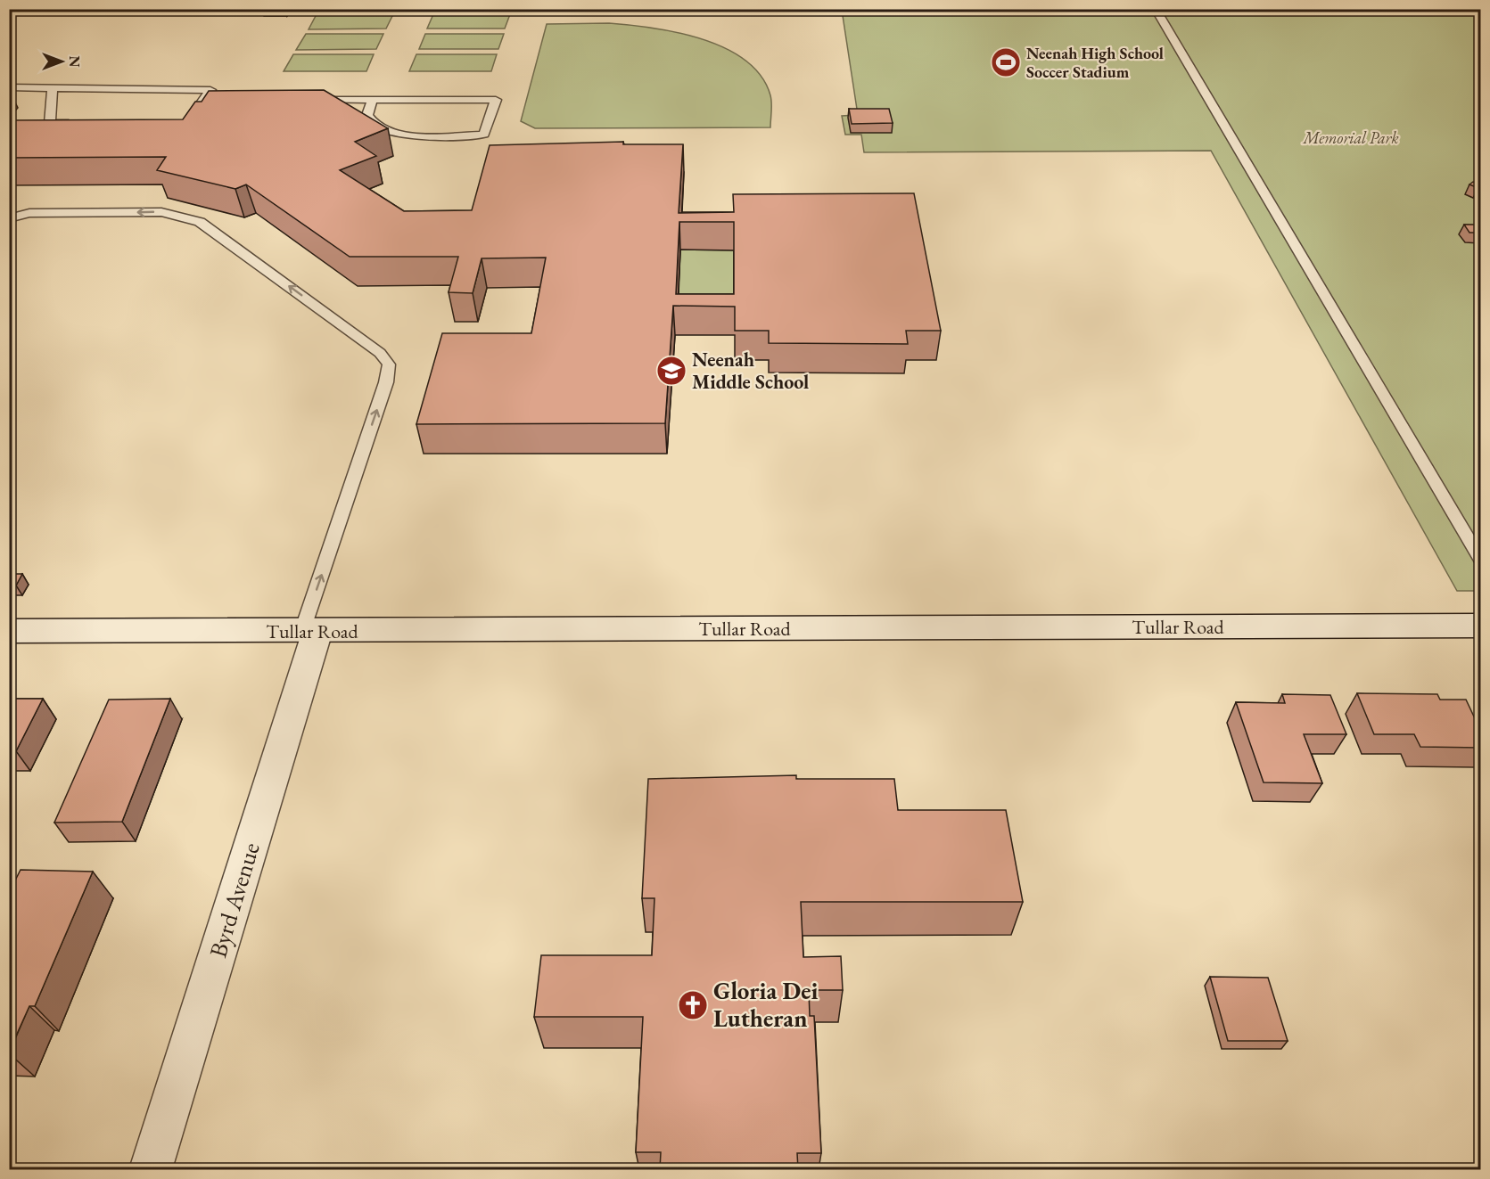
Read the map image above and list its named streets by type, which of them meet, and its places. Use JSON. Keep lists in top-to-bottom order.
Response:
{
  "streets": {
    "main road": ["Tullar Road", "Byrd Avenue"]
  },
  "crossings": [
    ["Tullar Road", "Byrd Avenue"]
  ],
  "parks": ["Memorial Park"],
  "places": {
    "sports": ["Neenah High School Soccer Stadium"],
    "school or university": ["Neenah Middle School"],
    "church": ["Gloria Dei Lutheran"]
  },
  "north": "right"
}
